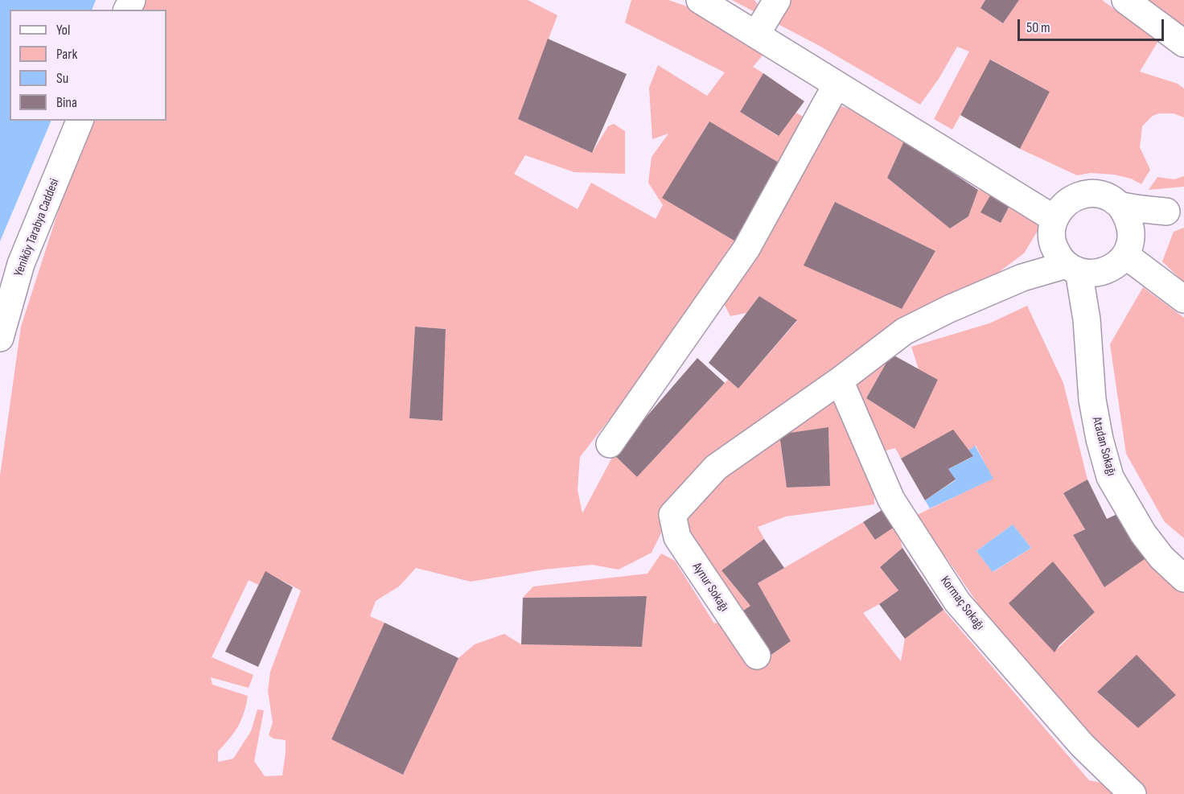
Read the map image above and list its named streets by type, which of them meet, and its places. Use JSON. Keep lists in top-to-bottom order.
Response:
{
  "streets": {
    "street": [
      "Yeniköy Tarabya Caddesi",
      "Atadan Sokağı",
      "Aynur Sokağı",
      "Kormaç Sokağı"
    ]
  },
  "crossings": [
    ["Aynur Sokağı", "Kormaç Sokağı"]
  ],
  "legend": [
    "Yol",
    "Park",
    "Su",
    "Bina"
  ],
  "scale_bar": "50 m"
}
